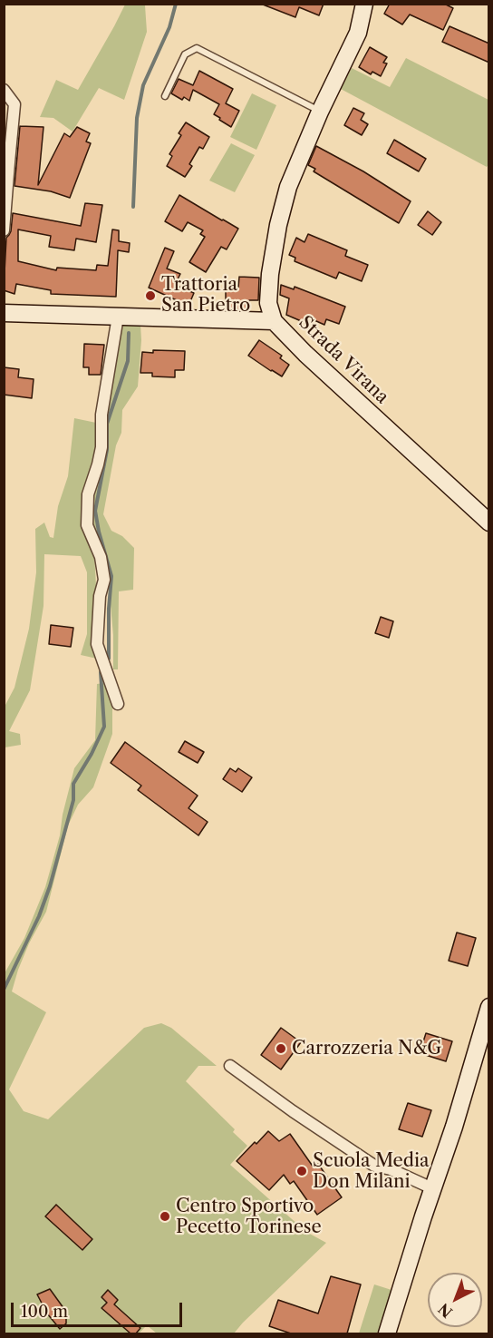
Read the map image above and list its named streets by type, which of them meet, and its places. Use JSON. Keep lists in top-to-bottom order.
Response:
{
  "streets": {
    "street": ["Strada Virana"]
  },
  "places": [
    "Trattoria San Pietro",
    "Carrozzeria N&G",
    "Scuola Media Don Milani",
    "Centro Sportivo Pecetto Torinese"
  ],
  "scale_bar": "100 m",
  "north": "bottom left"
}
